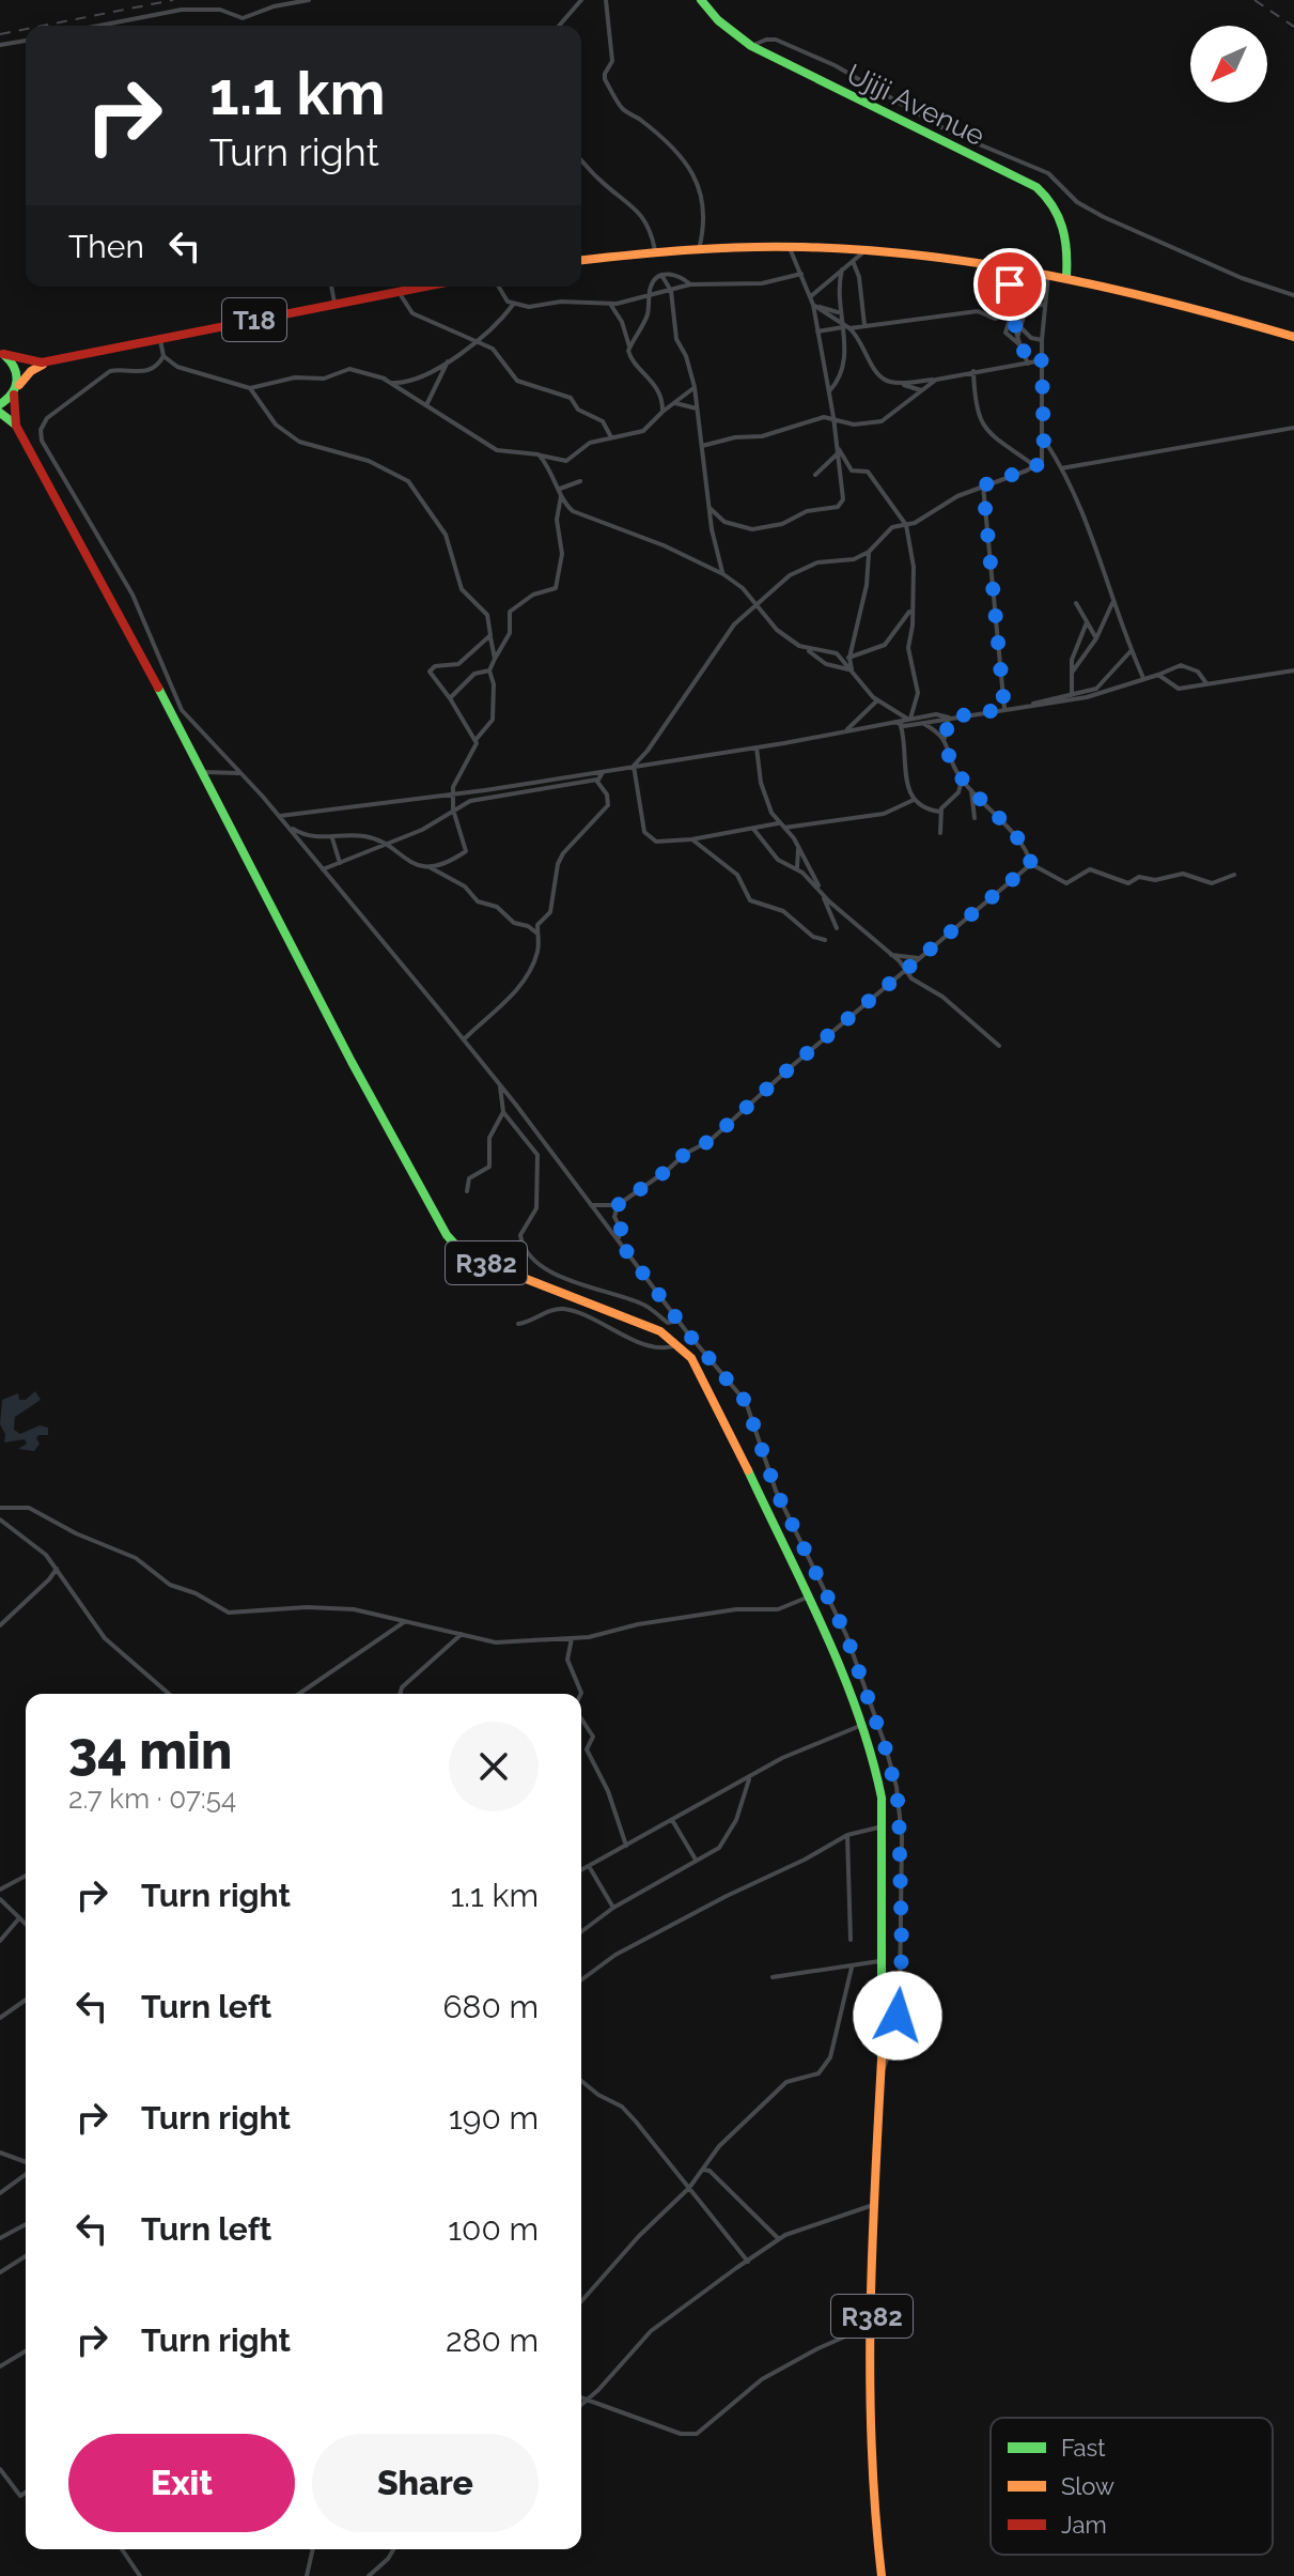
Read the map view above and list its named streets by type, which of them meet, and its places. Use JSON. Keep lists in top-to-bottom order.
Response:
{
  "streets": {
    "main road": ["Ujiji Avenue", "T18", "R382"]
  },
  "crossings": [
    ["T18", "R382"]
  ],
  "legend": ["Fast", "Slow", "Jam"],
  "north": "bottom left",
  "page": {
    "turn": ["1.1 km", "Turn right"],
    "then": "Then",
    "heading": ["34 min", "2.7 km · 07:54"],
    "list": [
      {
        "name": "Turn right",
        "value": "1.1 km"
      },
      {
        "name": "Turn left",
        "value": "680 m"
      },
      {
        "name": "Turn right",
        "value": "190 m"
      },
      {
        "name": "Turn left",
        "value": "100 m"
      },
      {
        "name": "Turn right",
        "value": "280 m"
      }
    ],
    "buttons": ["Exit", "Share"]
  }
}
